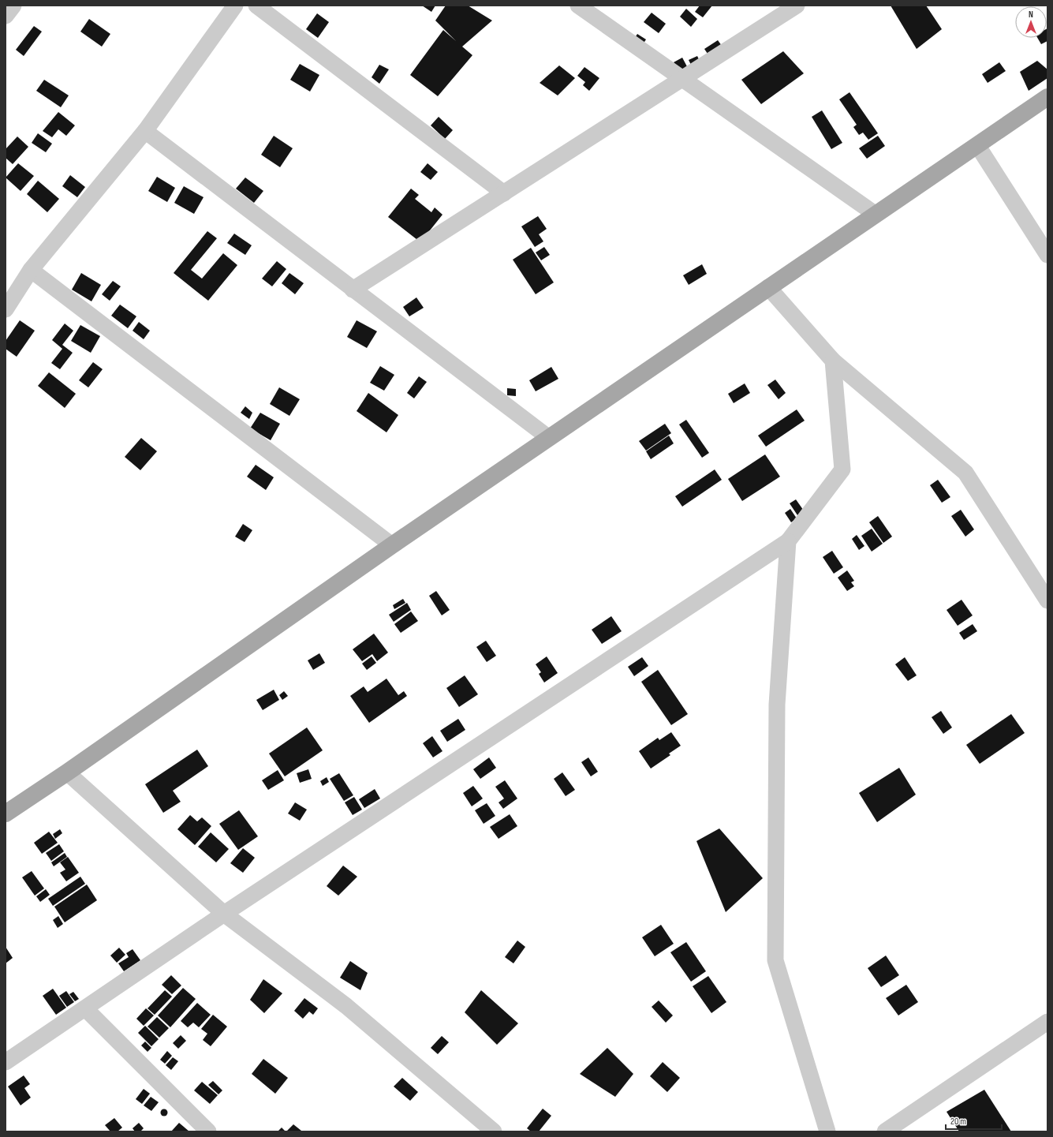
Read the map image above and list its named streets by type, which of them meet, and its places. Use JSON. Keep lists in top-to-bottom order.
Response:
{
  "scale_bar": "20 m",
  "north": "top"
}
